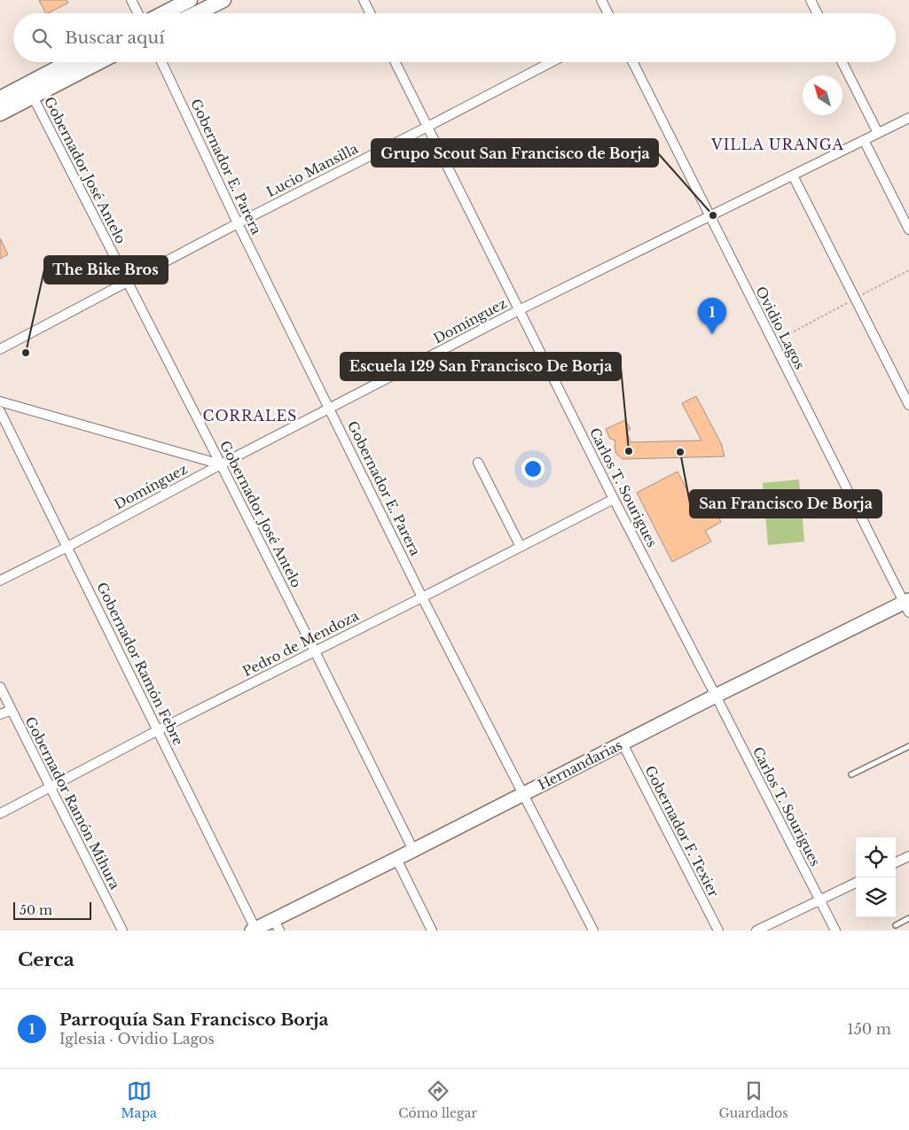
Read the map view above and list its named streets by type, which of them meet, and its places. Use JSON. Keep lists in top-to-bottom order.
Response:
{
  "streets": {
    "street": [
      "Gobernador E. Parera",
      "Gobernador José Antelo",
      "Lucio Mansilla",
      "Domínguez",
      "Ovidio Lagos",
      "Carlos T. Sourigues",
      "Pedro de Mendoza",
      "Gobernador Ramón Febre",
      "Hernandarias",
      "Gobernador Ramón Mihura",
      "Gobernador F. Texier"
    ]
  },
  "crossings": [
    ["Gobernador E. Parera", "Lucio Mansilla"],
    ["Gobernador E. Parera", "Domínguez"],
    ["Gobernador E. Parera", "Pedro de Mendoza"],
    ["Gobernador E. Parera", "Hernandarias"],
    ["Gobernador José Antelo", "Lucio Mansilla"],
    ["Gobernador José Antelo", "Domínguez"],
    ["Gobernador José Antelo", "Pedro de Mendoza"],
    ["Gobernador José Antelo", "Hernandarias"],
    ["Lucio Mansilla", "Carlos T. Sourigues"],
    ["Domínguez", "Ovidio Lagos"],
    ["Domínguez", "Carlos T. Sourigues"],
    ["Domínguez", "Gobernador Ramón Febre"],
    ["Ovidio Lagos", "Hernandarias"],
    ["Carlos T. Sourigues", "Pedro de Mendoza"],
    ["Carlos T. Sourigues", "Hernandarias"],
    ["Pedro de Mendoza", "Gobernador Ramón Febre"],
    ["Pedro de Mendoza", "Gobernador Ramón Mihura"],
    ["Gobernador Ramón Febre", "Hernandarias"],
    ["Hernandarias", "Gobernador F. Texier"]
  ],
  "districts": ["VILLA URANGA", "CORRALES"],
  "places": [
    "Grupo Scout San Francisco de Borja",
    "The Bike Bros",
    "Escuela 129 San Francisco De Borja",
    "San Francisco De Borja"
  ],
  "scale_bar": "50 m",
  "north": "top left",
  "page": {
    "search": "Buscar aquí",
    "pins": "1",
    "scale": "50 m",
    "heading": "Cerca",
    "list": [
      {
        "mark": "1",
        "name": "Parroquía San Francisco Borja",
        "note": "Iglesia · Ovidio Lagos",
        "value": "150 m"
      }
    ],
    "nav": ["Mapa", "Cómo llegar", "Guardados"]
  }
}
